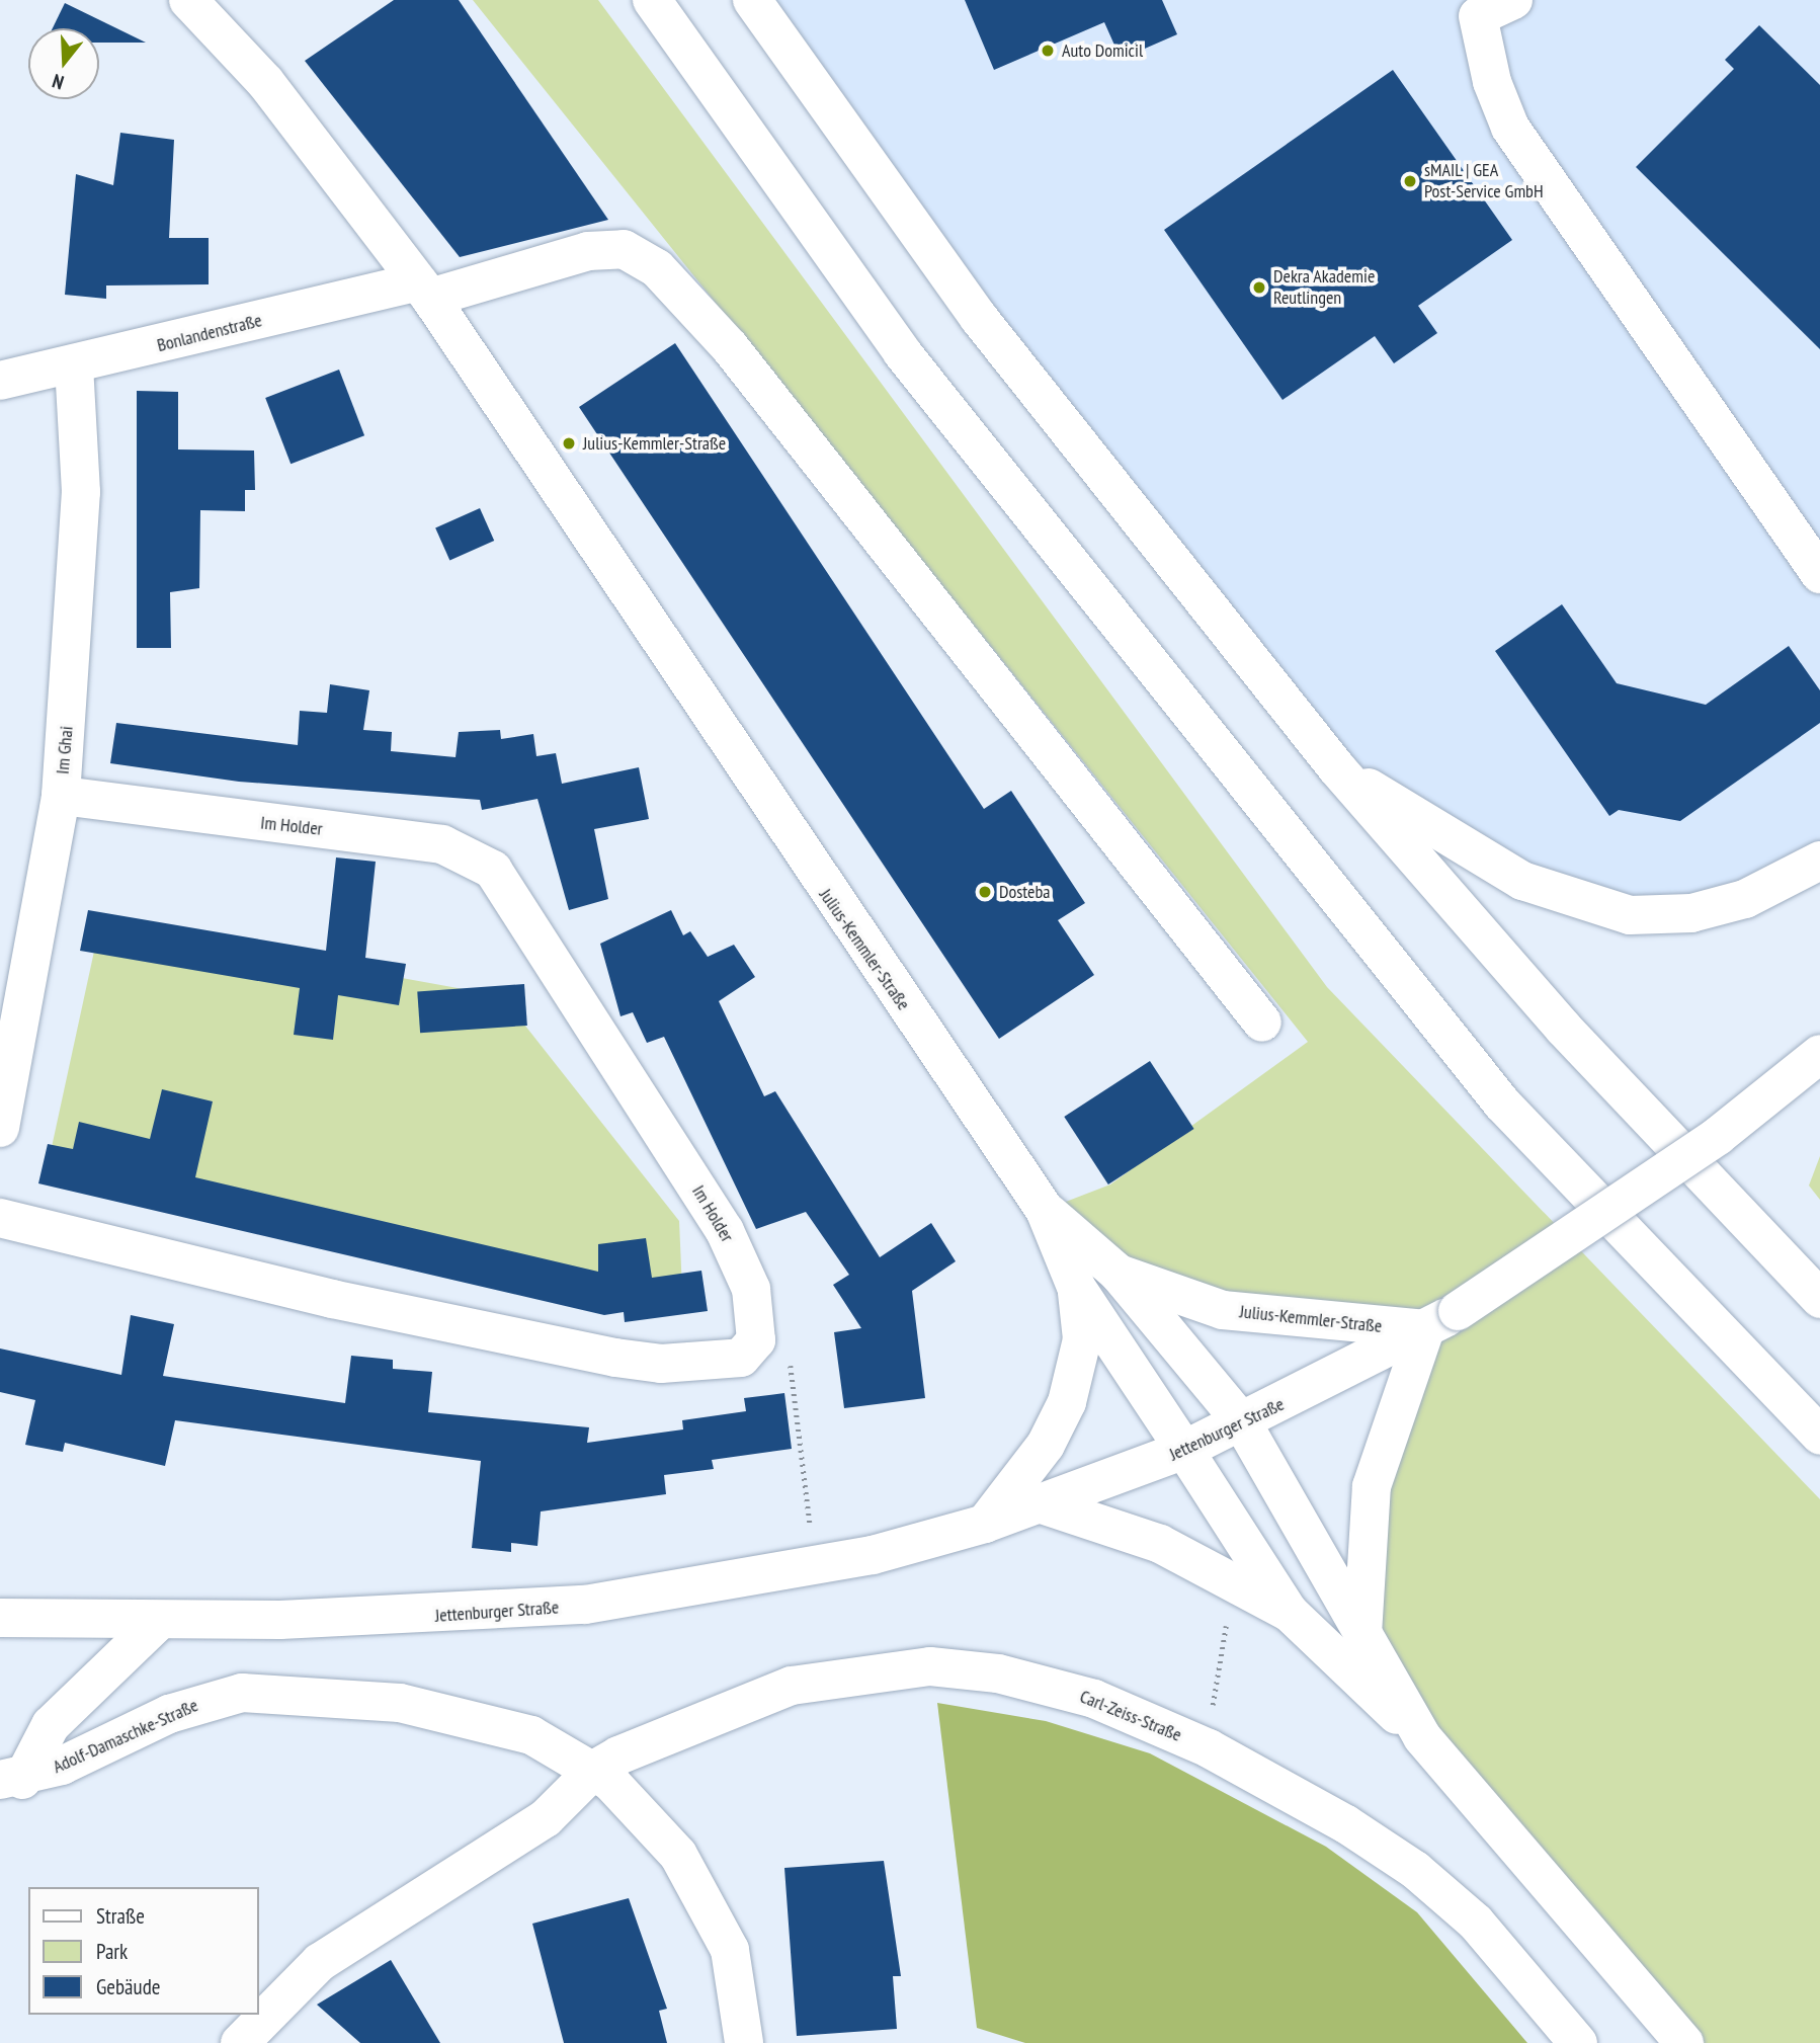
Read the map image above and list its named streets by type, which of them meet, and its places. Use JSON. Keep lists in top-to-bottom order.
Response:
{
  "streets": {
    "main road": [
      "Bonlandenstraße",
      "Im Ghai",
      "Im Holder",
      "Julius-Kemmler-Straße",
      "Jettenburger Straße",
      "Carl-Zeiss-Straße",
      "Adolf-Damaschke-Straße"
    ]
  },
  "crossings": [
    ["Bonlandenstraße", "Im Ghai"],
    ["Bonlandenstraße", "Julius-Kemmler-Straße"],
    ["Im Ghai", "Im Holder"],
    ["Julius-Kemmler-Straße", "Jettenburger Straße"],
    ["Carl-Zeiss-Straße", "Adolf-Damaschke-Straße"]
  ],
  "places": [
    "Auto Domicil",
    "sMAIL | GEA Post-Service GmbH",
    "Dekra Akademie Reutlingen",
    "Julius-Kemmler-Straße",
    "Dosteba"
  ],
  "legend": ["Straße", "Park", "Gebäude"],
  "north": "bottom"
}
